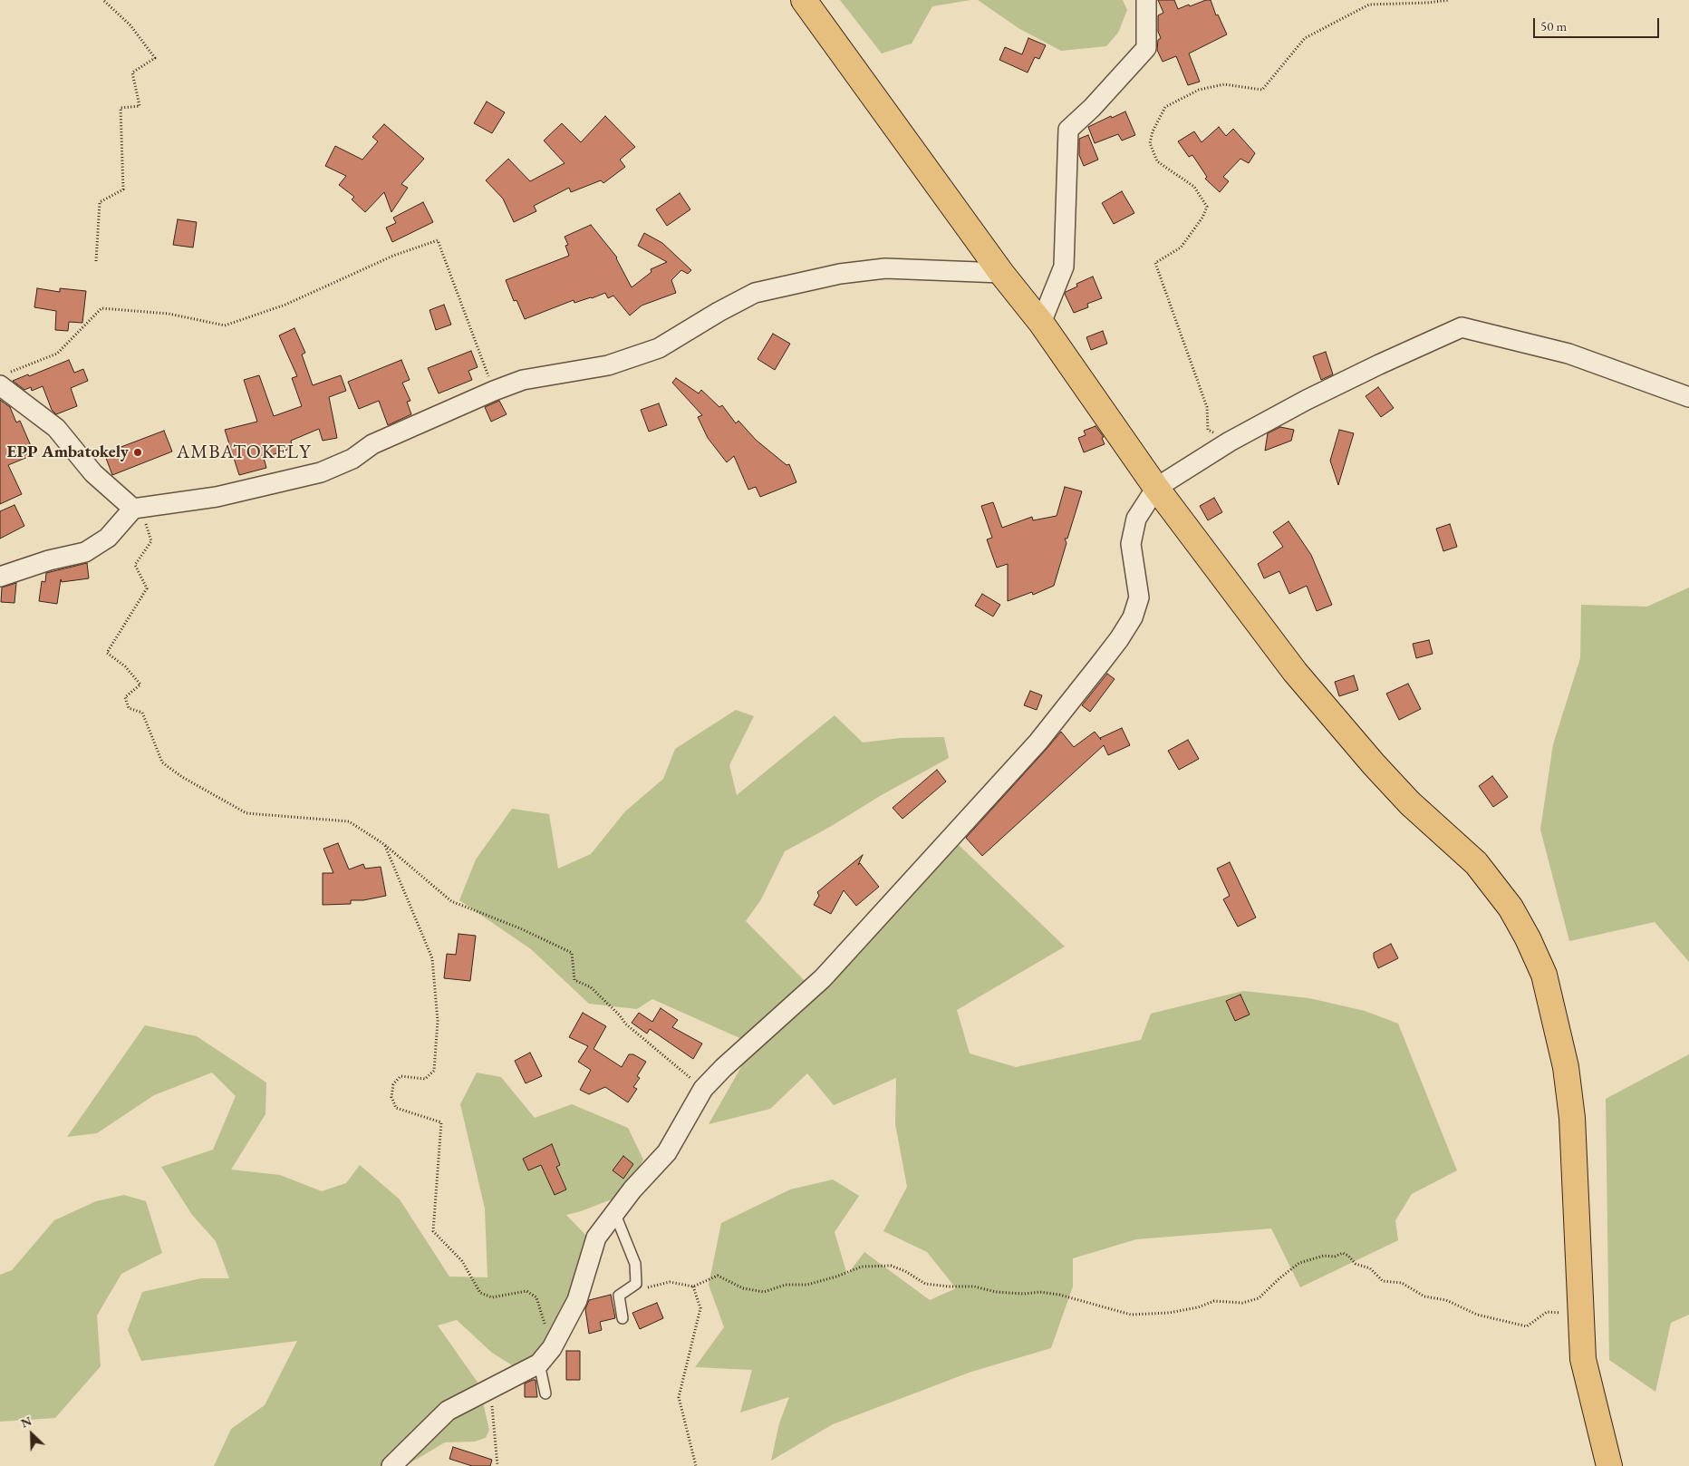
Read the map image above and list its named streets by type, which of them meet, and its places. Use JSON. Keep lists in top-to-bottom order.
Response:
{
  "districts": ["AMBATOKELY"],
  "places": ["EPP Ambatokely"],
  "scale_bar": "50 m",
  "north": "top left"
}
